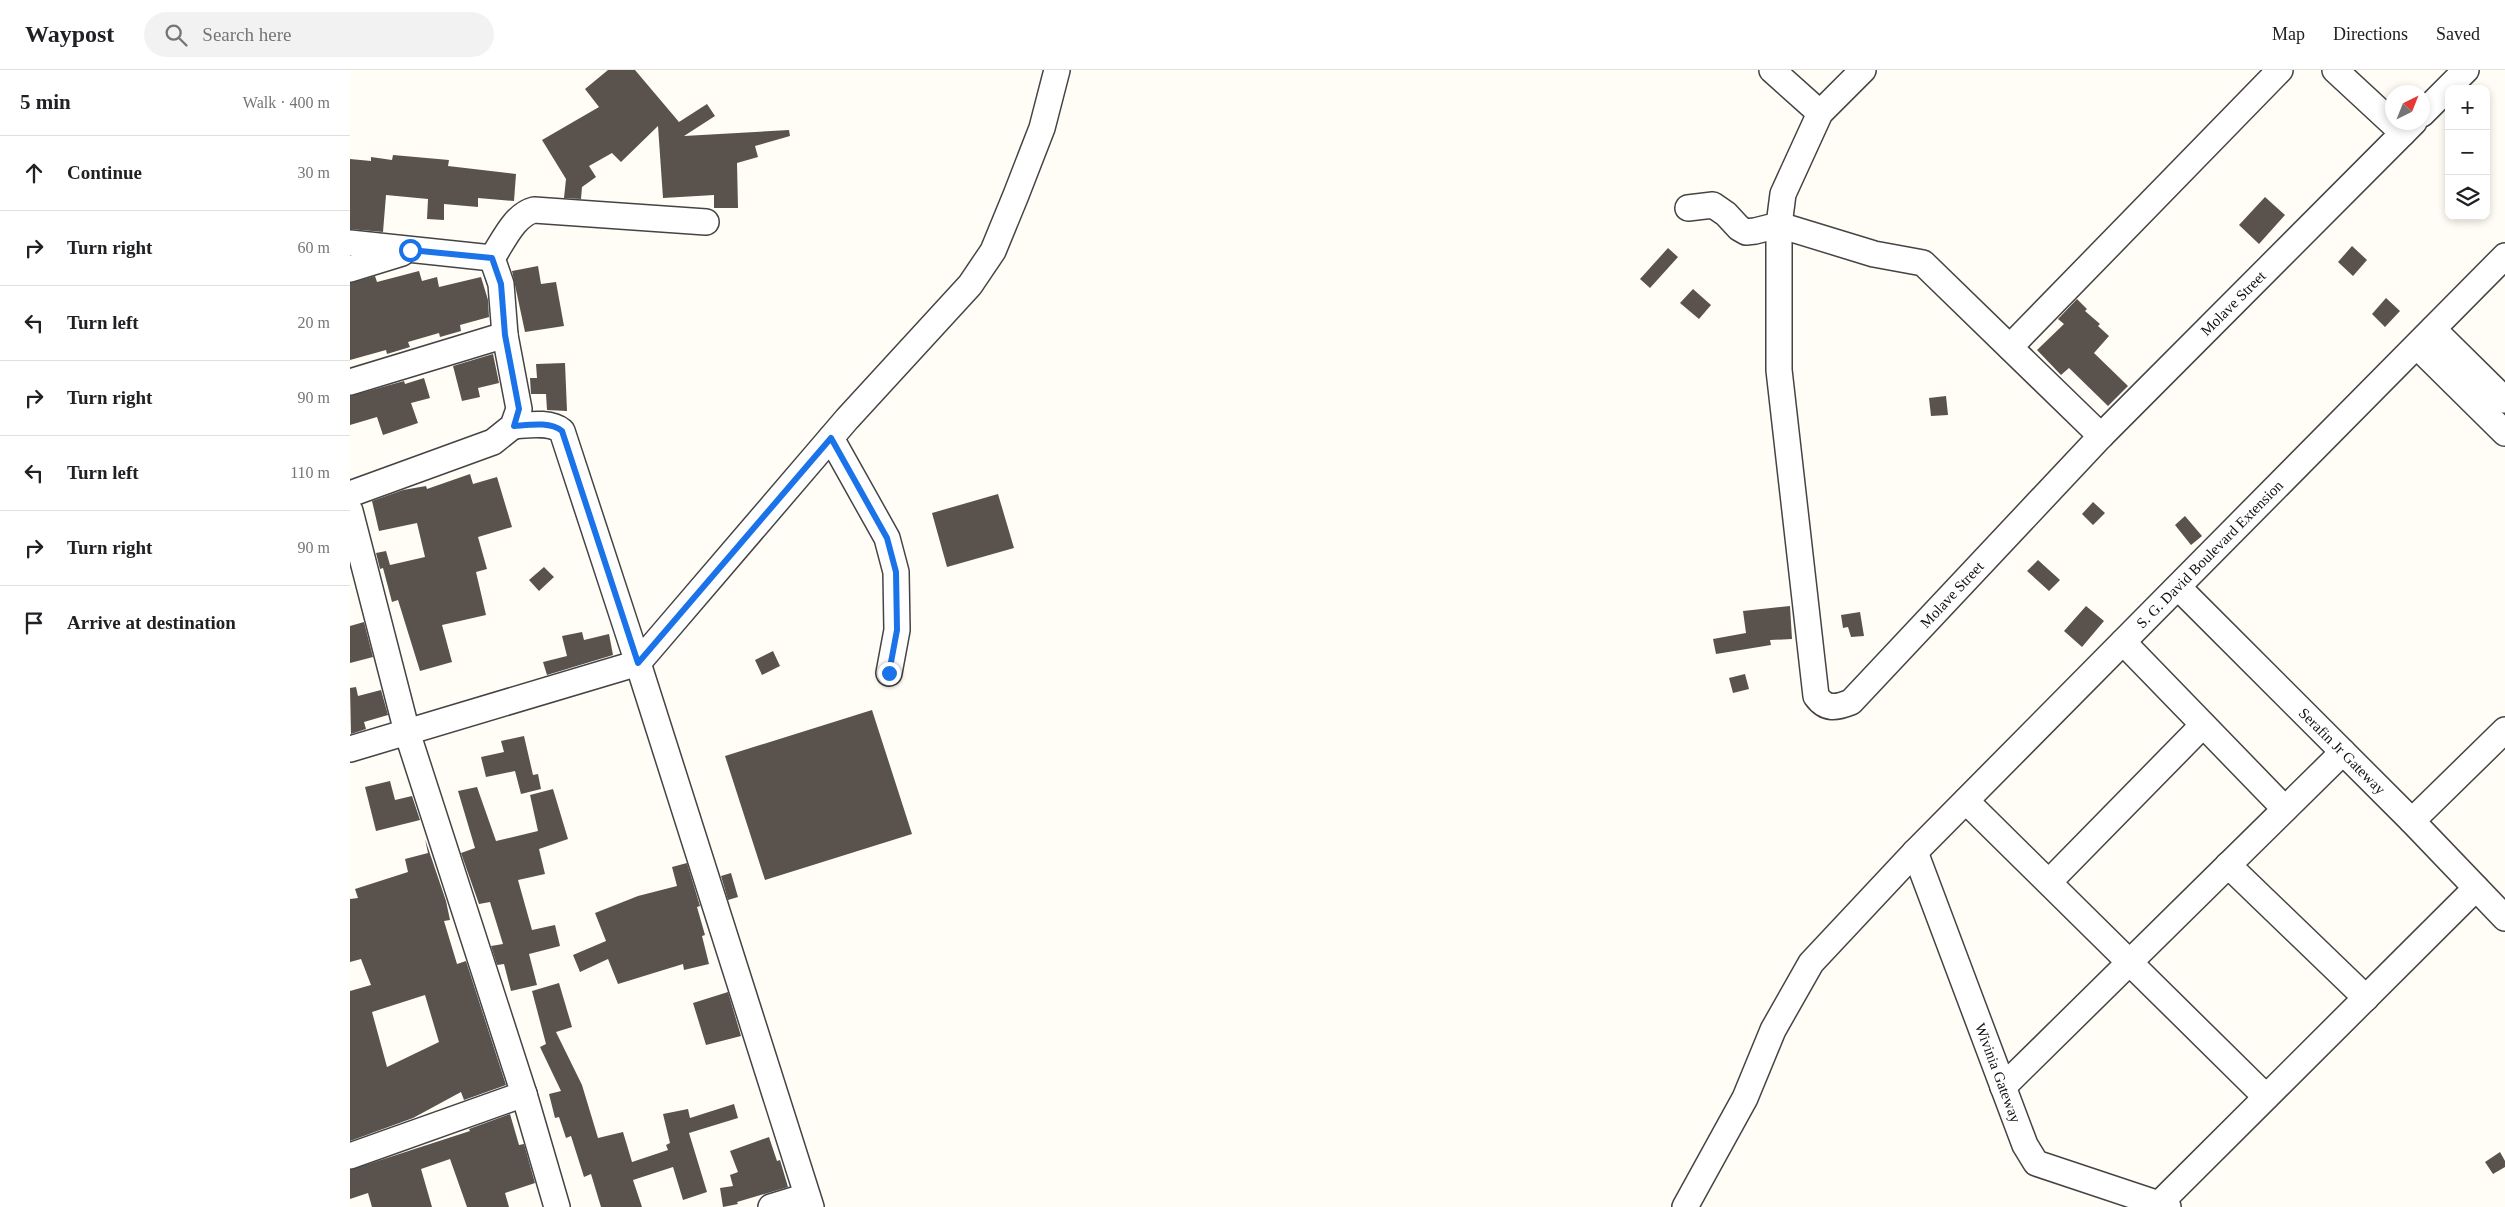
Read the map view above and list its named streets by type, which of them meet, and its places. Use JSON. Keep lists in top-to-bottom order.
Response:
{
  "streets": {
    "street": [
      "Molave Street",
      "S. G. David Boulevard Extension",
      "Serafin Jr Gateway",
      "Wivinia Gateway"
    ]
  },
  "crossings": [
    ["S. G. David Boulevard Extension", "Serafin Jr Gateway"],
    ["S. G. David Boulevard Extension", "Wivinia Gateway"]
  ],
  "north": "top right",
  "page": {
    "header": "Waypost",
    "search": "Search here",
    "nav": ["Map", "Directions", "Saved"],
    "heading": ["5 min", "Walk · 400 m"],
    "map_buttons": ["+", "−"],
    "list": [
      ["Continue", "30 m"],
      ["Turn right", "60 m"],
      ["Turn left", "20 m"],
      ["Turn right", "90 m"],
      ["Turn left", "110 m"],
      ["Turn right", "90 m"],
      "Arrive at destination"
    ]
  }
}
